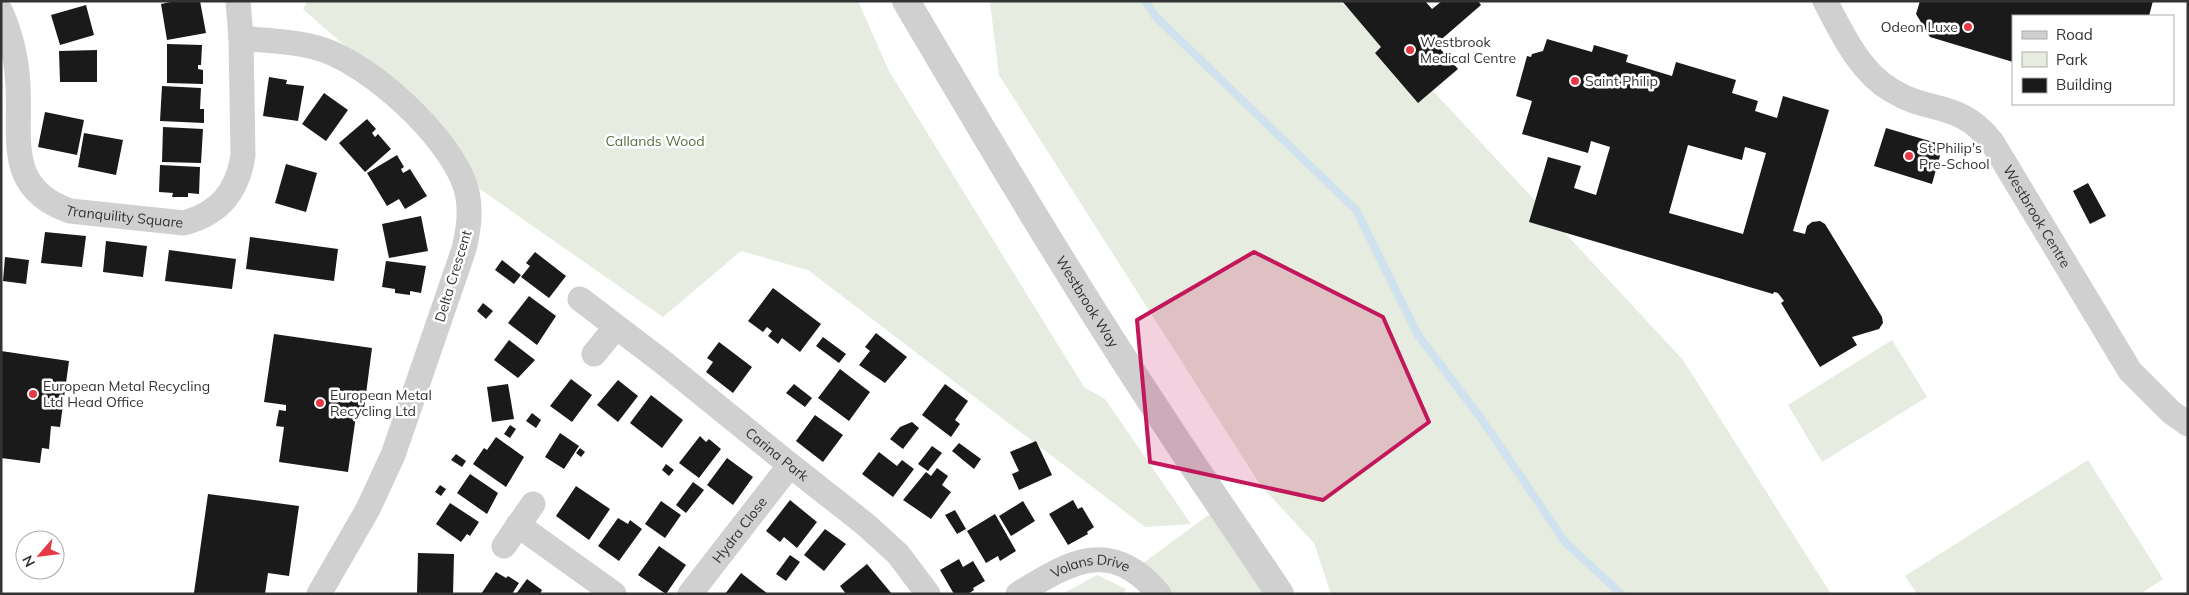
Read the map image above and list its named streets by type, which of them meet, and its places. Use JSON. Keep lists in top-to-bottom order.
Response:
{
  "streets": {
    "street": [
      "Tranquility Square",
      "Westbrook Centre",
      "Delta Crescent",
      "Westbrook Way",
      "Carina Park",
      "Hydra Close",
      "Volans Drive"
    ]
  },
  "crossings": [
    ["Tranquility Square", "Delta Crescent"],
    ["Carina Park", "Hydra Close"]
  ],
  "parks": ["Callands Wood"],
  "places": [
    "Odeon Luxe",
    "Westbrook Medical Centre",
    "Saint Philip",
    "St Philip's Pre-School",
    "European Metal Recycling Ltd Head Office",
    "European Metal Recycling Ltd"
  ],
  "legend": ["Road", "Park", "Building"],
  "north": "bottom left"
}
